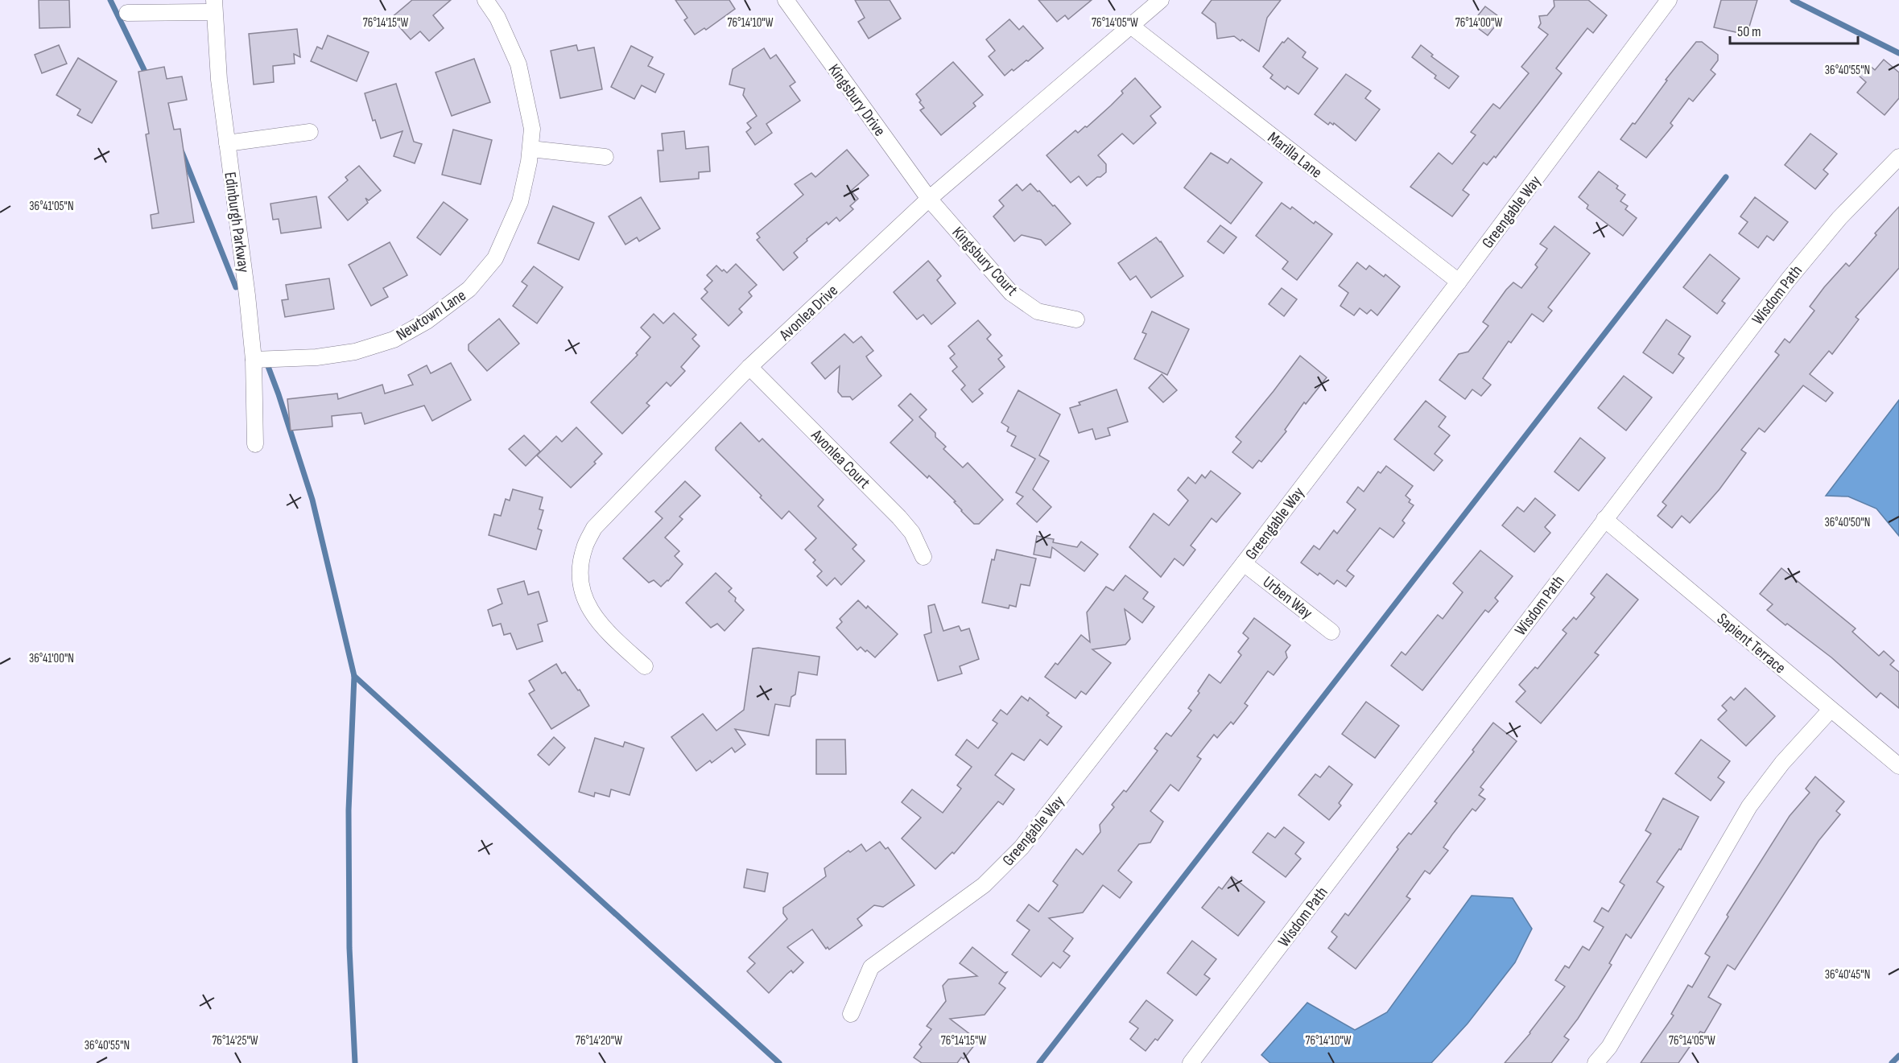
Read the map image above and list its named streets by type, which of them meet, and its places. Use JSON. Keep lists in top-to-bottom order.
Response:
{
  "streets": {
    "street": [
      "Kingsbury Drive",
      "Marilla Lane",
      "Greengable Way",
      "Edinburgh Parkway",
      "Kingsbury Court",
      "Wisdom Path",
      "Avonlea Drive",
      "Newtown Lane",
      "Avonlea Court",
      "Urben Way",
      "Sapient Terrace"
    ]
  },
  "crossings": [
    ["Kingsbury Drive", "Kingsbury Court"],
    ["Kingsbury Drive", "Avonlea Drive"],
    ["Marilla Lane", "Greengable Way"],
    ["Marilla Lane", "Avonlea Drive"],
    ["Greengable Way", "Urben Way"],
    ["Edinburgh Parkway", "Newtown Lane"],
    ["Kingsbury Court", "Avonlea Drive"],
    ["Wisdom Path", "Sapient Terrace"],
    ["Avonlea Drive", "Avonlea Court"]
  ],
  "scale_bar": "50 m",
  "coordinates": [
    "76°14'15\"W",
    "76°14'10\"W",
    "76°14'05\"W",
    "76°14'00\"W",
    "36°40'55\"N",
    "36°41'05\"N",
    "36°40'50\"N",
    "36°41'00\"N",
    "36°40'45\"N",
    "76°14'25\"W",
    "76°14'20\"W"
  ]
}
